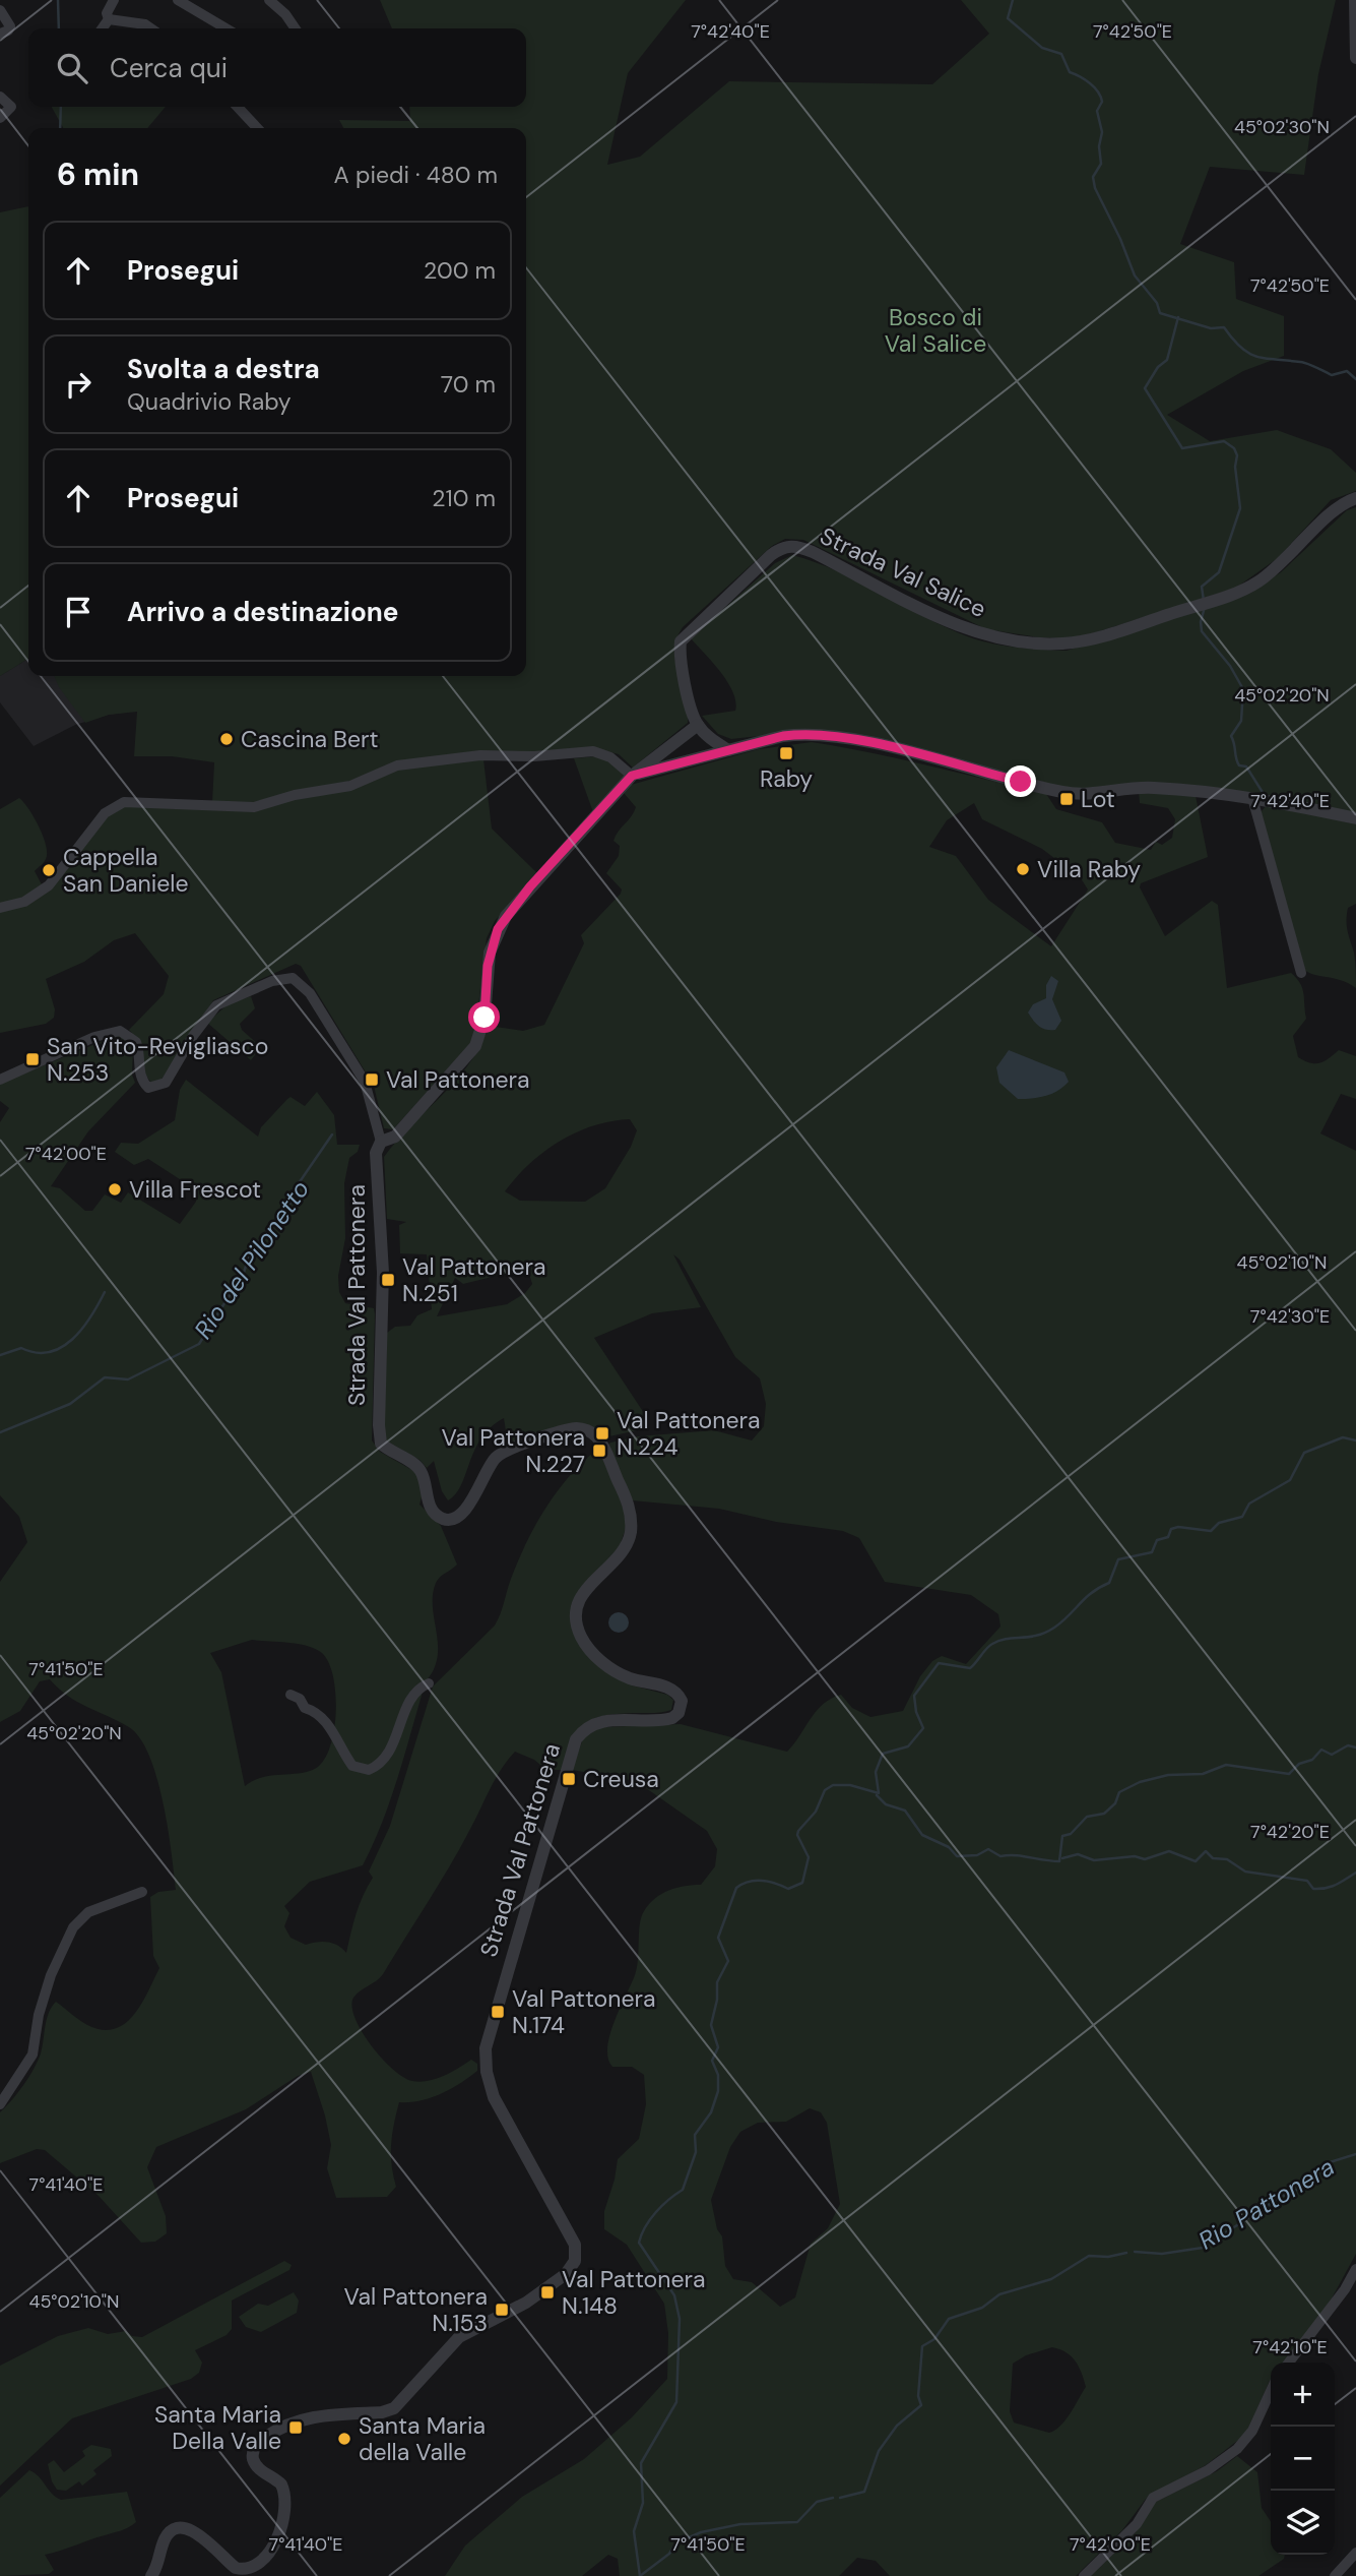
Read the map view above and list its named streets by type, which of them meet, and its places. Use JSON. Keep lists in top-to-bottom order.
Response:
{
  "streets": {
    "street": ["Strada Val Salice", "Strada Val Pattonera"]
  },
  "water": ["Rio del Pilonetto", "Rio Pattonera"],
  "parks": ["Bosco di Val Salice"],
  "places": {
    "other": [
      "Cascina Bert",
      "Villa Raby",
      "Cappella San Daniele",
      "Villa Frescot",
      "Santa Maria della Valle"
    ],
    "transit": [
      "Raby",
      "Lot",
      "San Vito-Revigliasco N.253",
      "Val Pattonera",
      "Val Pattonera N.251",
      "Val Pattonera N.224",
      "Val Pattonera N.227",
      "Creusa",
      "Val Pattonera N.174",
      "Val Pattonera N.148",
      "Val Pattonera N.153",
      "Santa Maria Della Valle"
    ]
  },
  "page": {
    "search": "Cerca qui",
    "heading": ["6 min", "A piedi · 480 m"],
    "list": [
      ["Prosegui", "200 m"],
      ["Svolta a destra", "Quadrivio Raby", "70 m"],
      ["Prosegui", "210 m"],
      "Arrivo a destinazione"
    ],
    "map_buttons": ["+", "−"]
  },
  "coordinates": [
    "7°42'50\"E",
    "7°42'40\"E",
    "45°02'30\"N",
    "45°02'20\"N",
    "7°42'00\"E",
    "45°02'10\"N",
    "7°42'30\"E",
    "7°41'50\"E",
    "7°42'20\"E",
    "7°41'40\"E",
    "7°42'10\"E"
  ]
}
